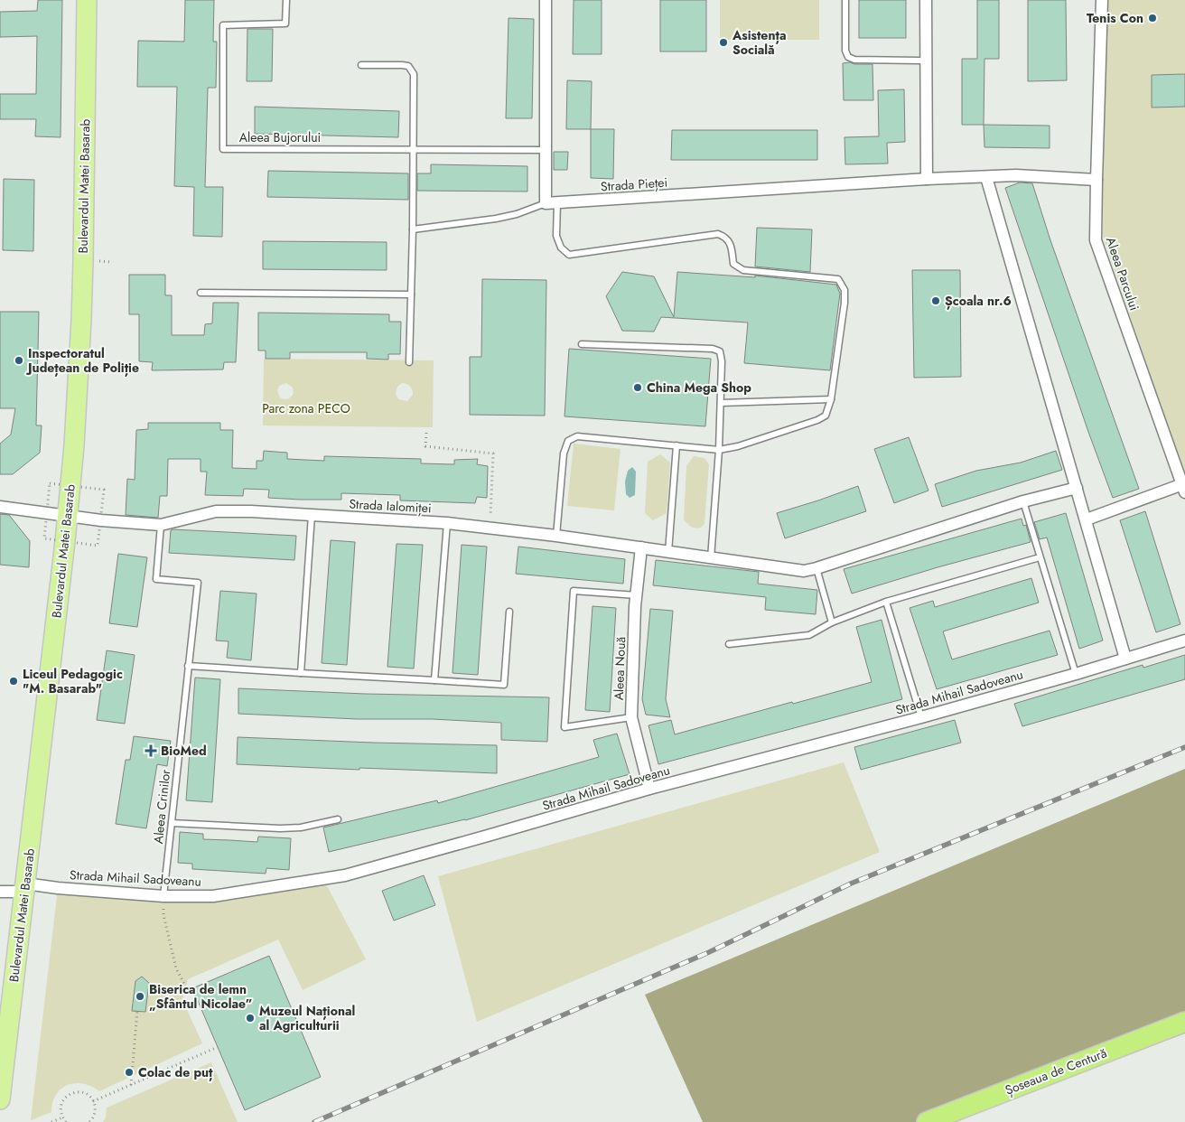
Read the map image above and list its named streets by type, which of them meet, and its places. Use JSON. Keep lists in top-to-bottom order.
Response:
{
  "streets": {
    "highway": ["Șoseaua de Centură"],
    "main road": ["Bulevardul Matei Basarab"],
    "street": [
      "Strada Pieței",
      "Aleea Parcului",
      "Strada Ialomiței",
      "Aleea Nouă",
      "Strada Mihail Sadoveanu"
    ],
    "lane": ["Aleea Bujorului", "Aleea Crinilor"]
  },
  "crossings": [
    ["Strada Pieței", "Aleea Parcului"],
    ["Bulevardul Matei Basarab", "Strada Ialomiței"],
    ["Bulevardul Matei Basarab", "Strada Mihail Sadoveanu"],
    ["Strada Ialomiței", "Aleea Nouă"],
    ["Strada Ialomiței", "Aleea Crinilor"],
    ["Aleea Nouă", "Strada Mihail Sadoveanu"],
    ["Strada Mihail Sadoveanu", "Aleea Crinilor"]
  ],
  "parks": ["Parc zona PECO"],
  "places": {
    "other": [
      "Tenis Con",
      "Asistența Socială",
      "Școala nr.6",
      "Inspectoratul Județean de Poliție",
      "China Mega Shop",
      "Liceul Pedagogic \"M. Basarab\"",
      "Biserica de lemn „Sfântul Nicolae”",
      "Muzeul Național al Agriculturii",
      "Colac de puț"
    ],
    "health": ["BioMed"]
  }
}
